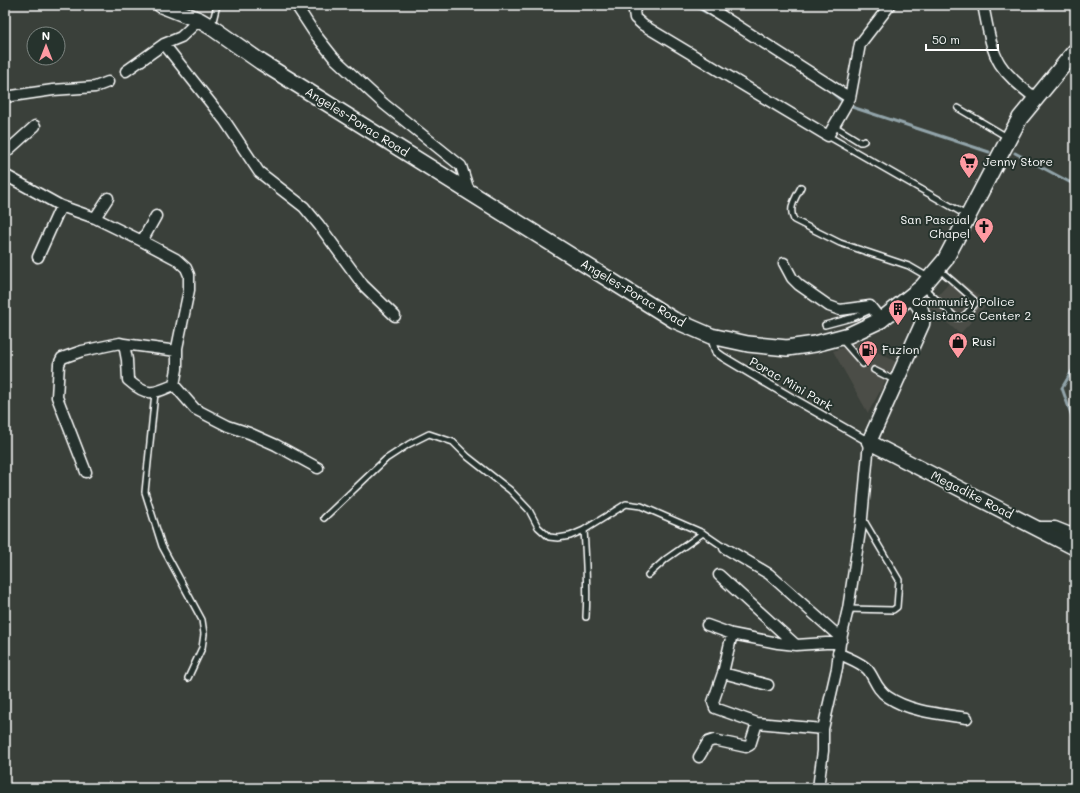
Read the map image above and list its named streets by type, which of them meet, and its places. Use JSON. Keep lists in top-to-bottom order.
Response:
{
  "streets": {
    "main road": ["Angeles-Porac Road", "Megadike Road"],
    "street": ["Porac Mini Park"]
  },
  "crossings": [
    ["Angeles-Porac Road", "Porac Mini Park"],
    ["Porac Mini Park", "Megadike Road"]
  ],
  "places": {
    "supermarket": ["Jenny Store"],
    "church": ["San Pascual Chapel"],
    "building": ["Community Police Assistance Center 2"],
    "shop": ["Rusi"],
    "fuel station": ["Fuzion"]
  },
  "scale_bar": "50 m",
  "north": "top"
}
